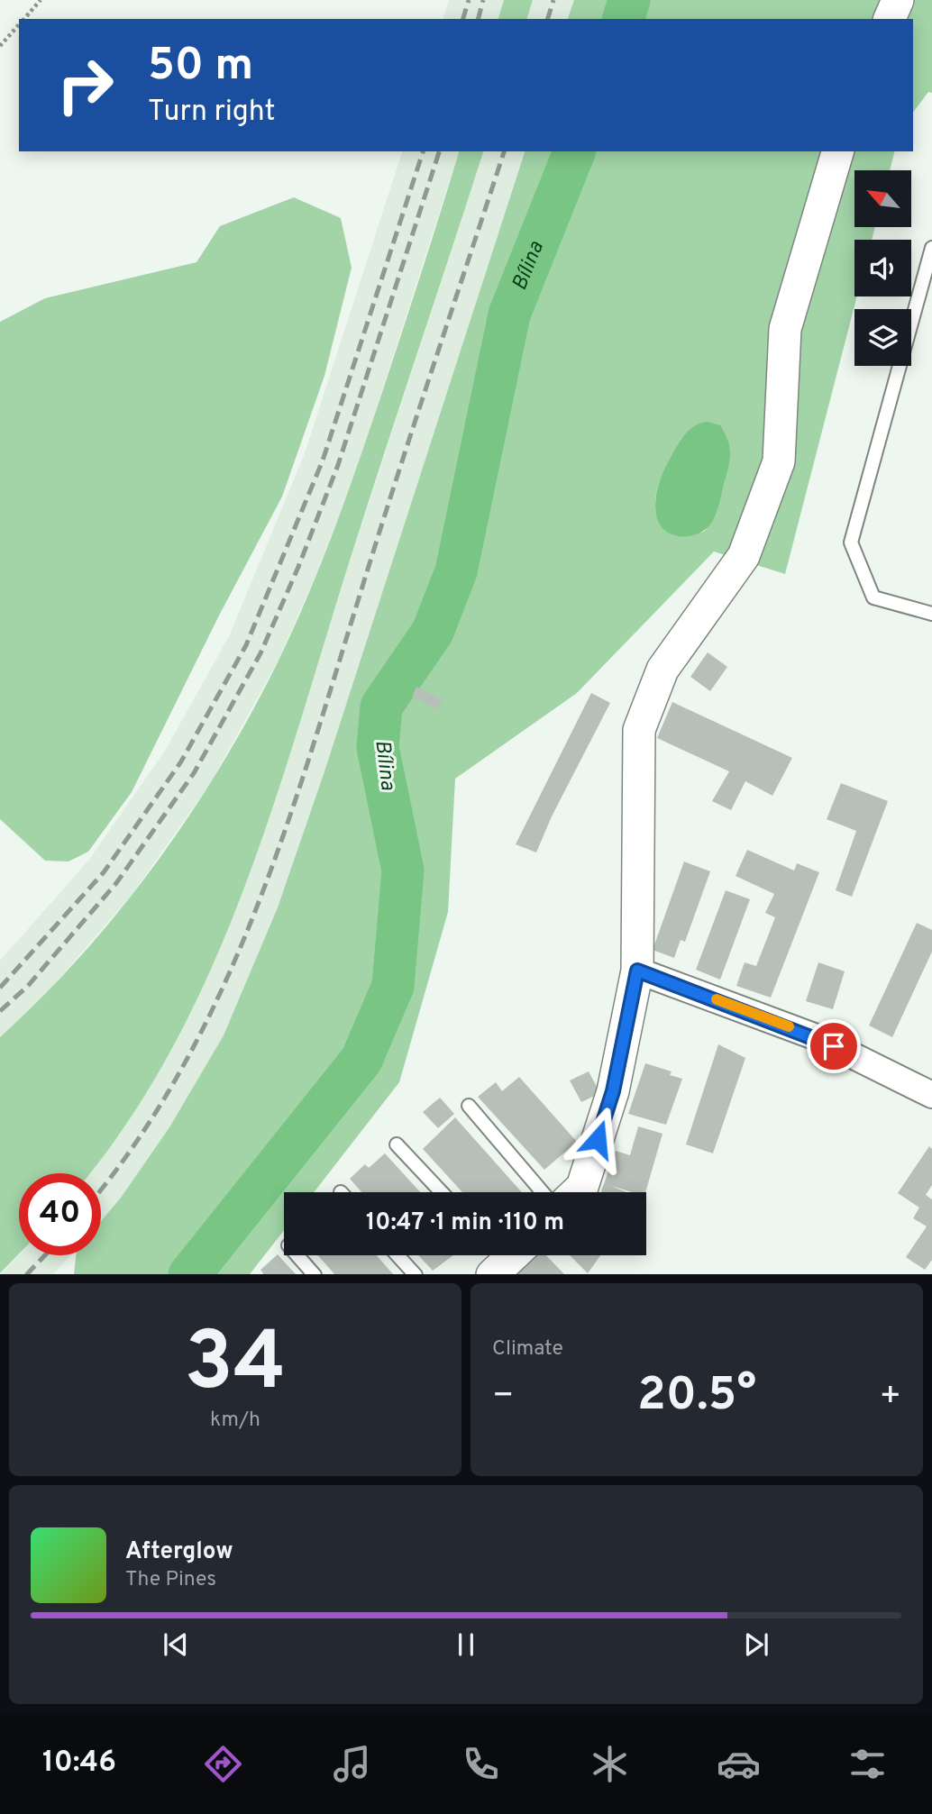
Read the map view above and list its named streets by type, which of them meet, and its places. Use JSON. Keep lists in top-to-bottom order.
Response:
{
  "water": ["Bílina"],
  "north": "top left",
  "page": {
    "turn": ["50 m", "Turn right"],
    "limit": "40",
    "trip": "10:47 · 1 min · 110 m",
    "tile": [
      ["34", "km/h"],
      "Climate"
    ],
    "heat": ["−", "20.5°", "+"],
    "song": ["Afterglow", "The Pines"],
    "tabs": "10:46"
  }
}
